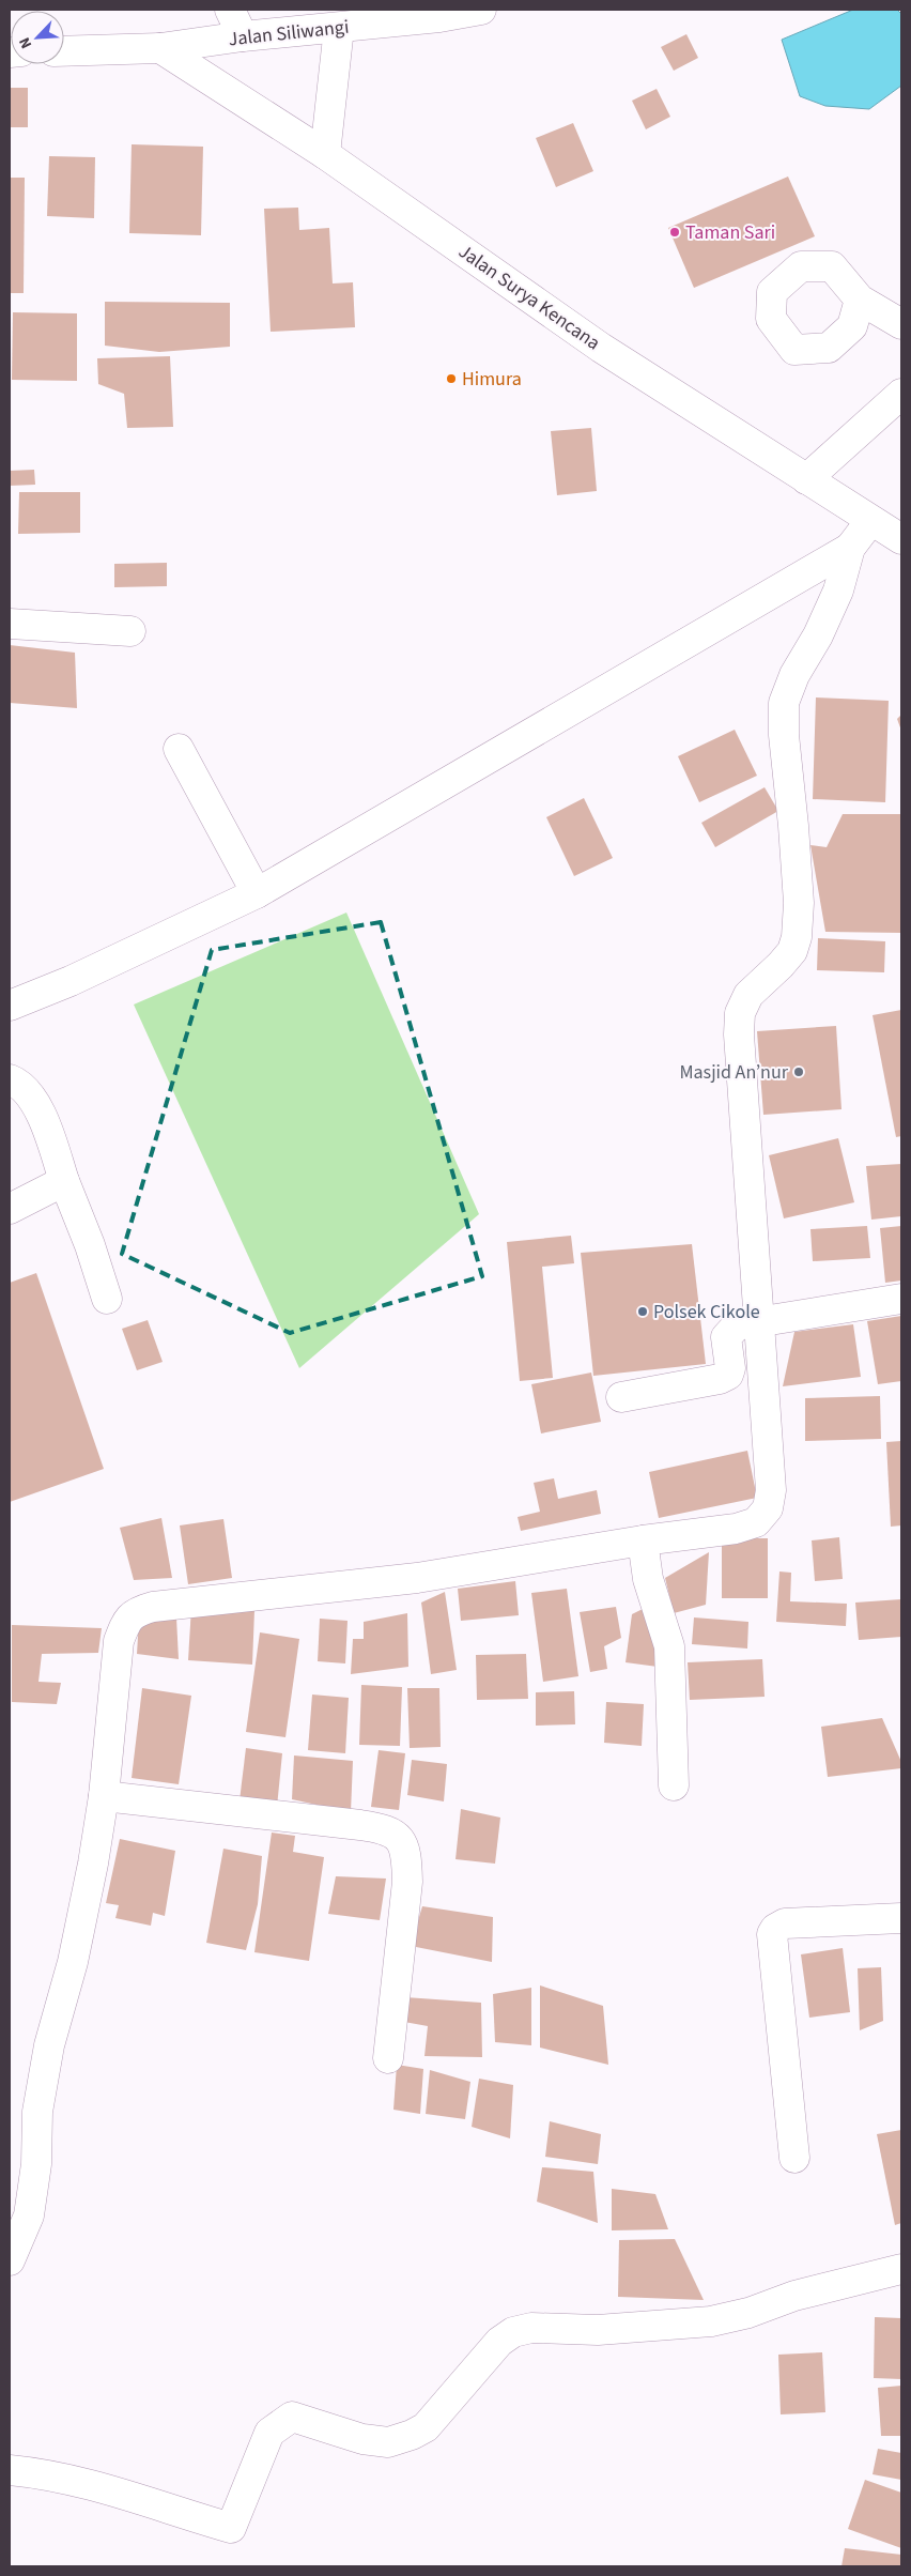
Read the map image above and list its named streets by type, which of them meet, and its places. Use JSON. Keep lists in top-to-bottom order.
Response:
{
  "streets": {
    "street": ["Jalan Siliwangi", "Jalan Surya Kencana"]
  },
  "crossings": [
    ["Jalan Siliwangi", "Jalan Surya Kencana"]
  ],
  "places": [
    "Taman Sari",
    "Himura",
    "Masjid An’nur",
    "Polsek Cikole"
  ],
  "north": "bottom left"
}
